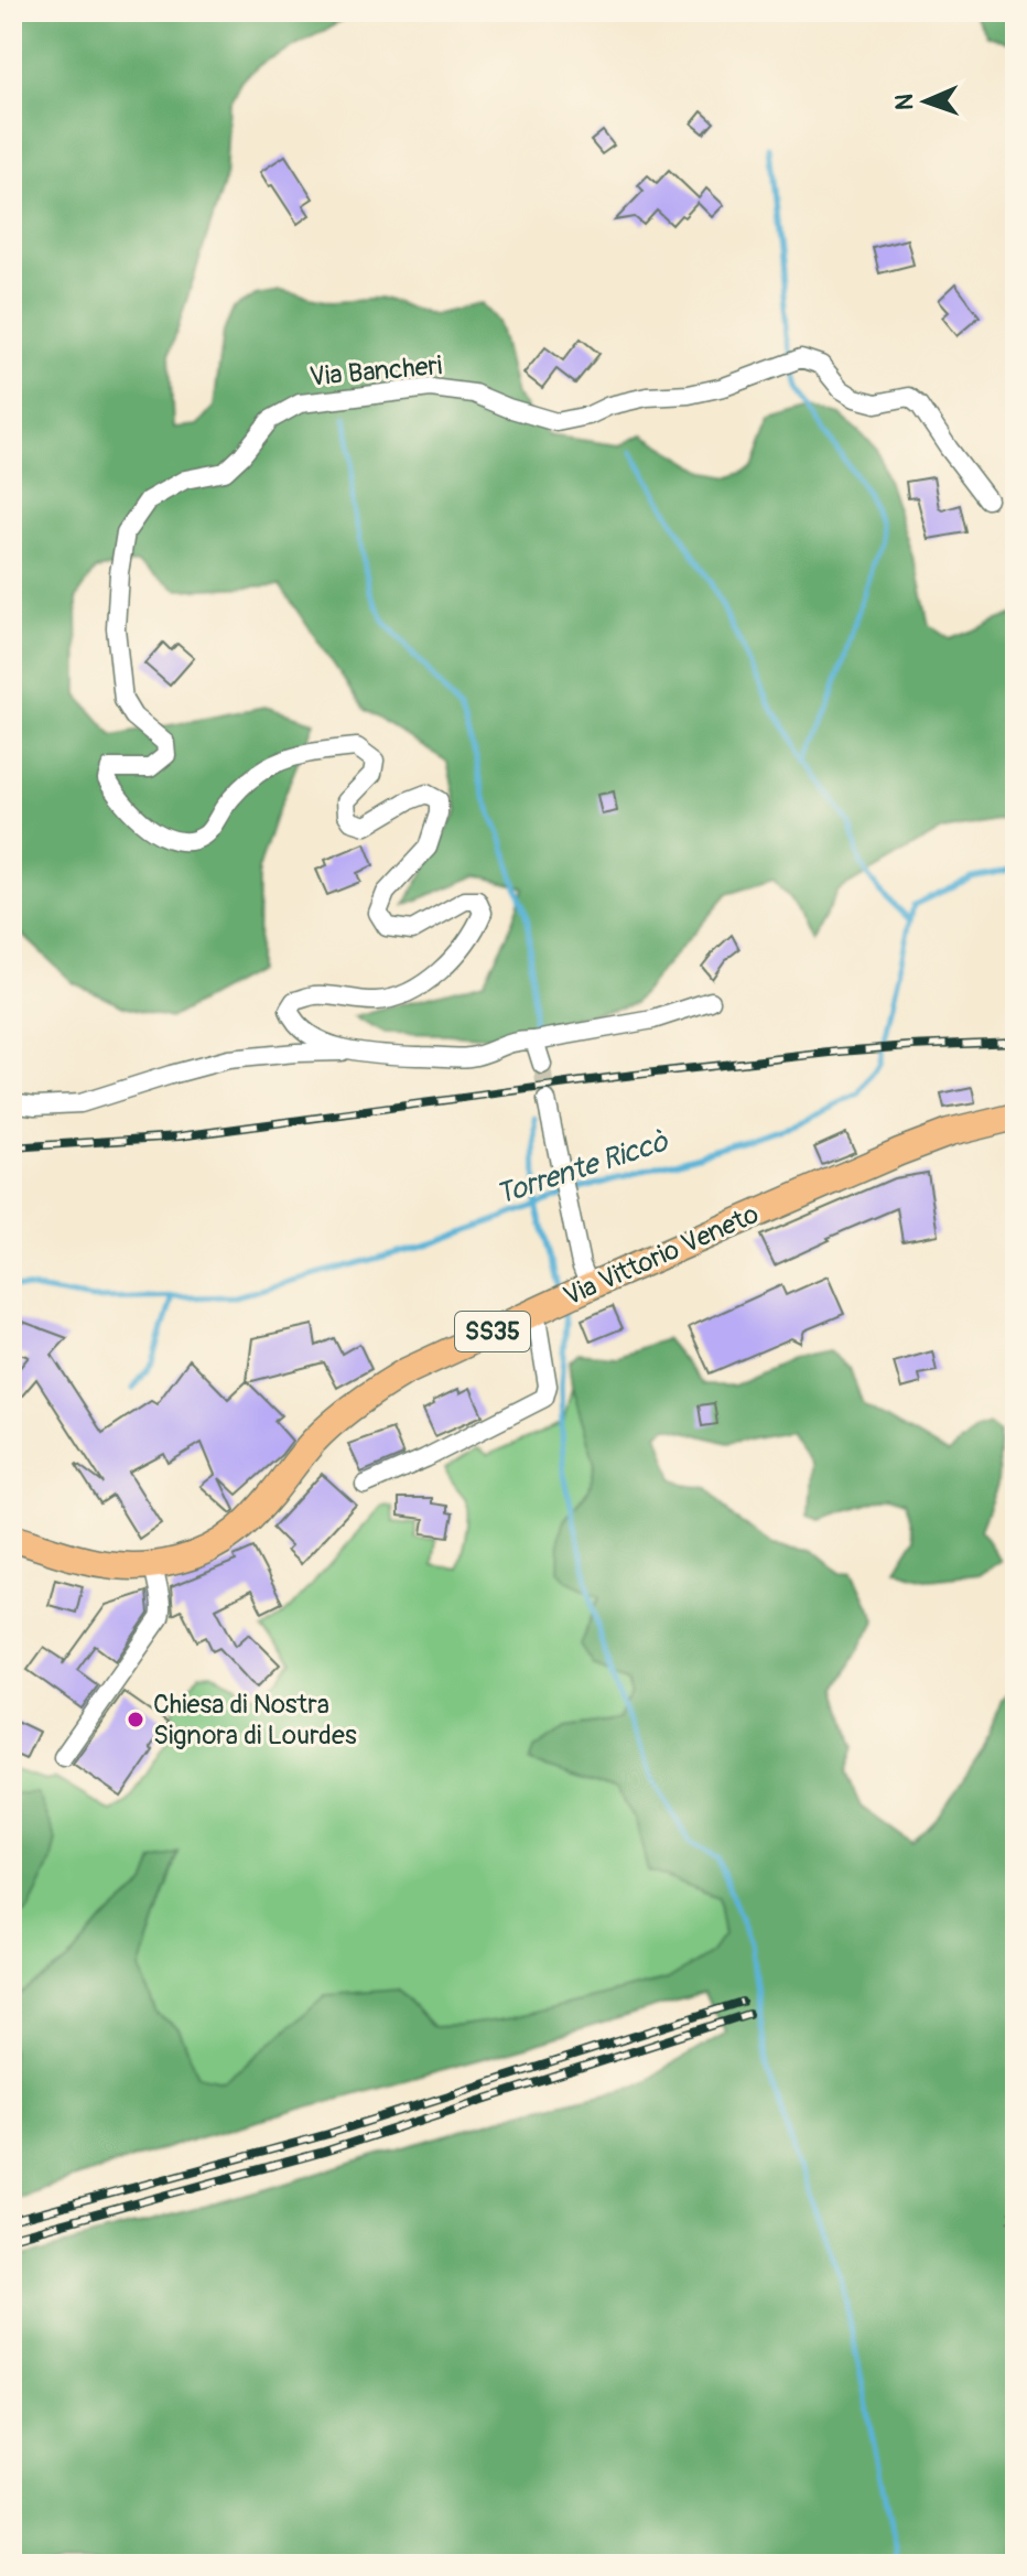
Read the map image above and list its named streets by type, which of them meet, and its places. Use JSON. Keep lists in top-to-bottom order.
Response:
{
  "streets": {
    "main road": ["Via Vittorio Veneto", "SS35"],
    "street": ["Via Bancheri"]
  },
  "water": ["Torrente Riccò"],
  "places": ["Chiesa di Nostra Signora di Lourdes"],
  "north": "left"
}
